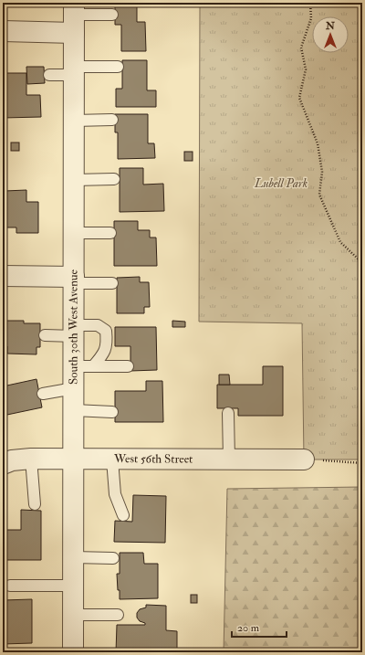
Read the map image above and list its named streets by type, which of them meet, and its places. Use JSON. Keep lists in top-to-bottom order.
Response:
{
  "streets": {
    "street": ["South 30th West Avenue", "West 56th Street"]
  },
  "crossings": [
    ["South 30th West Avenue", "West 56th Street"]
  ],
  "parks": ["Lubell Park"],
  "scale_bar": "20 m",
  "north": "top"
}
